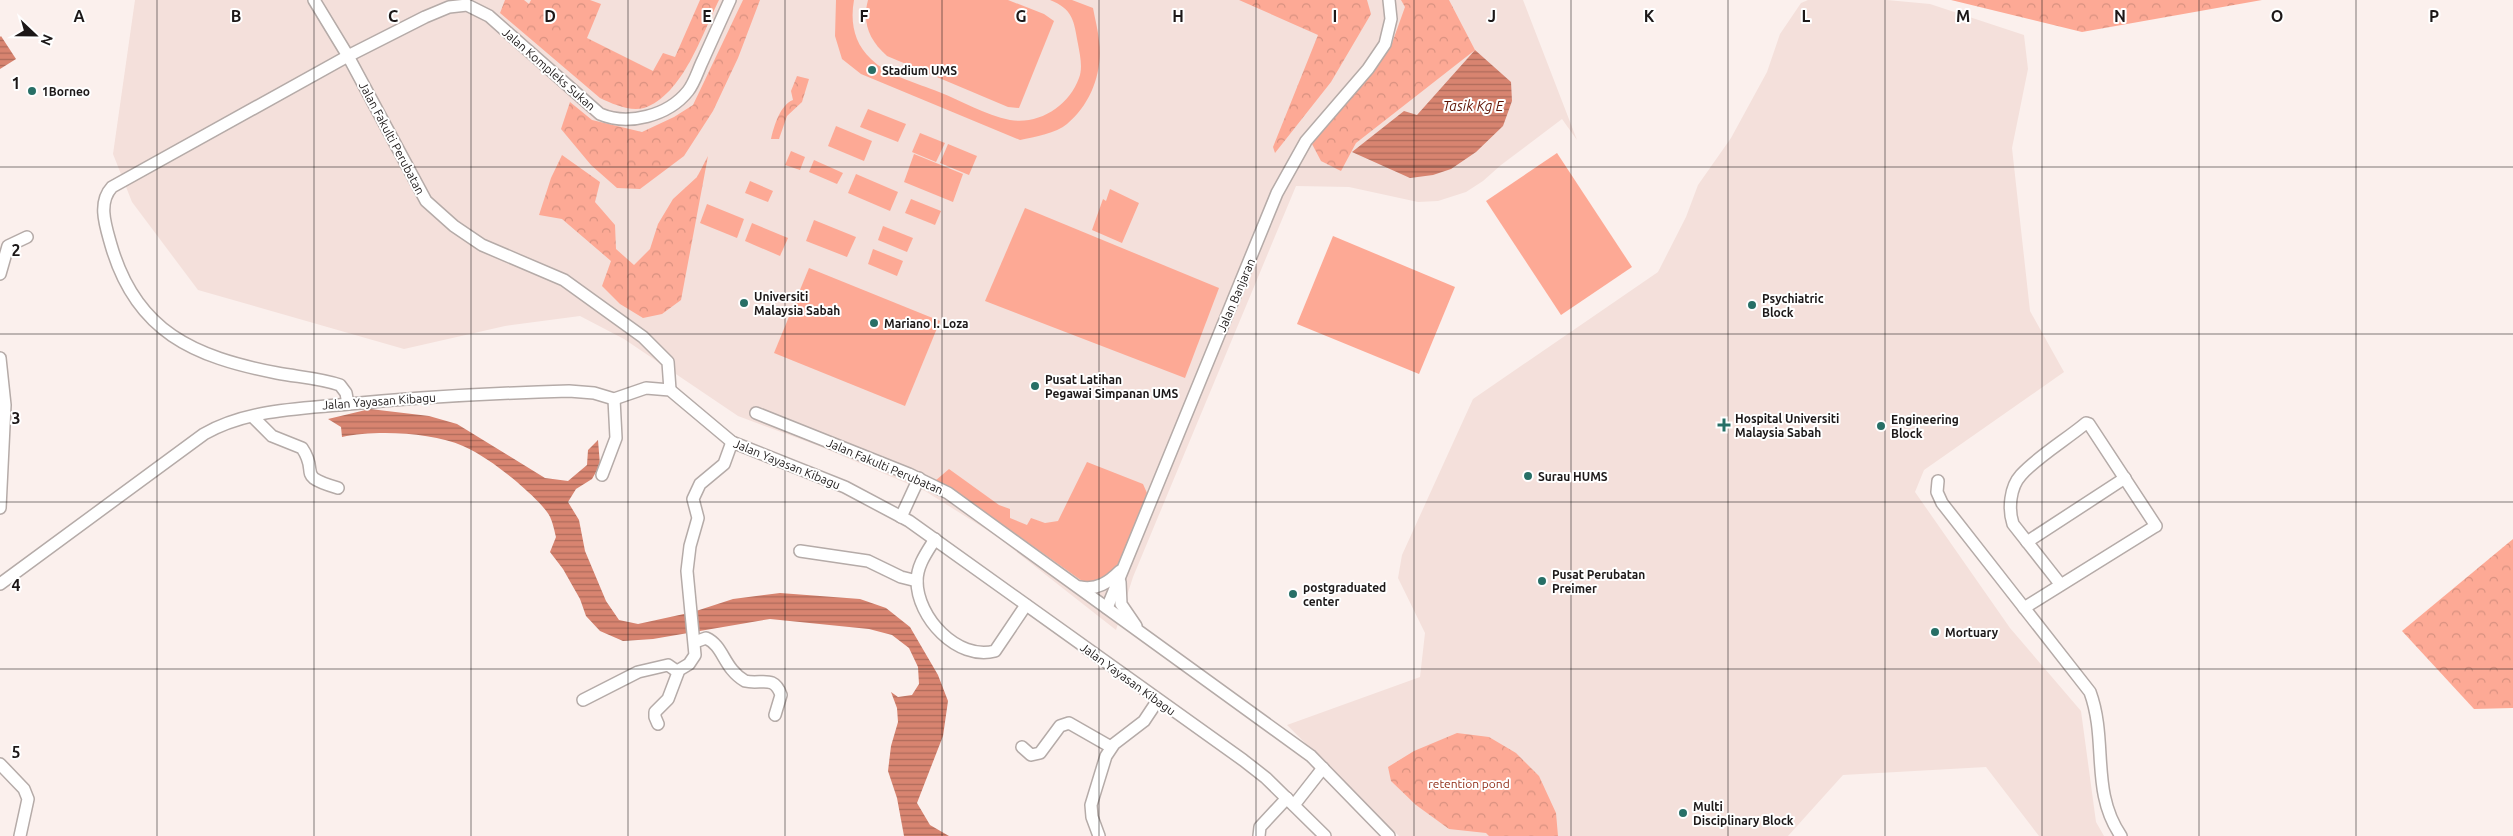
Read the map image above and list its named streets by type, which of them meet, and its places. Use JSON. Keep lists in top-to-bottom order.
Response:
{
  "streets": {
    "street": [
      "Jalan Kompleks Sukan",
      "Jalan Fakulti Perubatan",
      "Jalan Banjaran",
      "Jalan Yayasan Kibagu"
    ]
  },
  "crossings": [
    ["Jalan Kompleks Sukan", "Jalan Fakulti Perubatan"],
    ["Jalan Kompleks Sukan", "Jalan Yayasan Kibagu"],
    ["Jalan Fakulti Perubatan", "Jalan Banjaran"],
    ["Jalan Fakulti Perubatan", "Jalan Yayasan Kibagu"]
  ],
  "water": ["Tasik Kg E"],
  "parks": ["retention pond"],
  "places": {
    "other": [
      "Stadium UMS",
      "1Borneo",
      "Universiti Malaysia Sabah",
      "Psychiatric Block",
      "Mariano I. Loza",
      "Pusat Latihan Pegawai Simpanan UMS",
      "Engineering Block",
      "Surau HUMS",
      "Pusat Perubatan Preimer",
      "postgraduated center",
      "Mortuary",
      "Multi Disciplinary Block"
    ],
    "health": ["Hospital Universiti Malaysia Sabah"]
  },
  "north": "right",
  "grid": {
    "columns": [
      "A",
      "B",
      "C",
      "D",
      "E",
      "F",
      "G",
      "H",
      "I",
      "J",
      "K",
      "L",
      "M",
      "N",
      "O",
      "P"
    ],
    "rows": [
      "1",
      "2",
      "3",
      "4",
      "5"
    ]
  }
}
